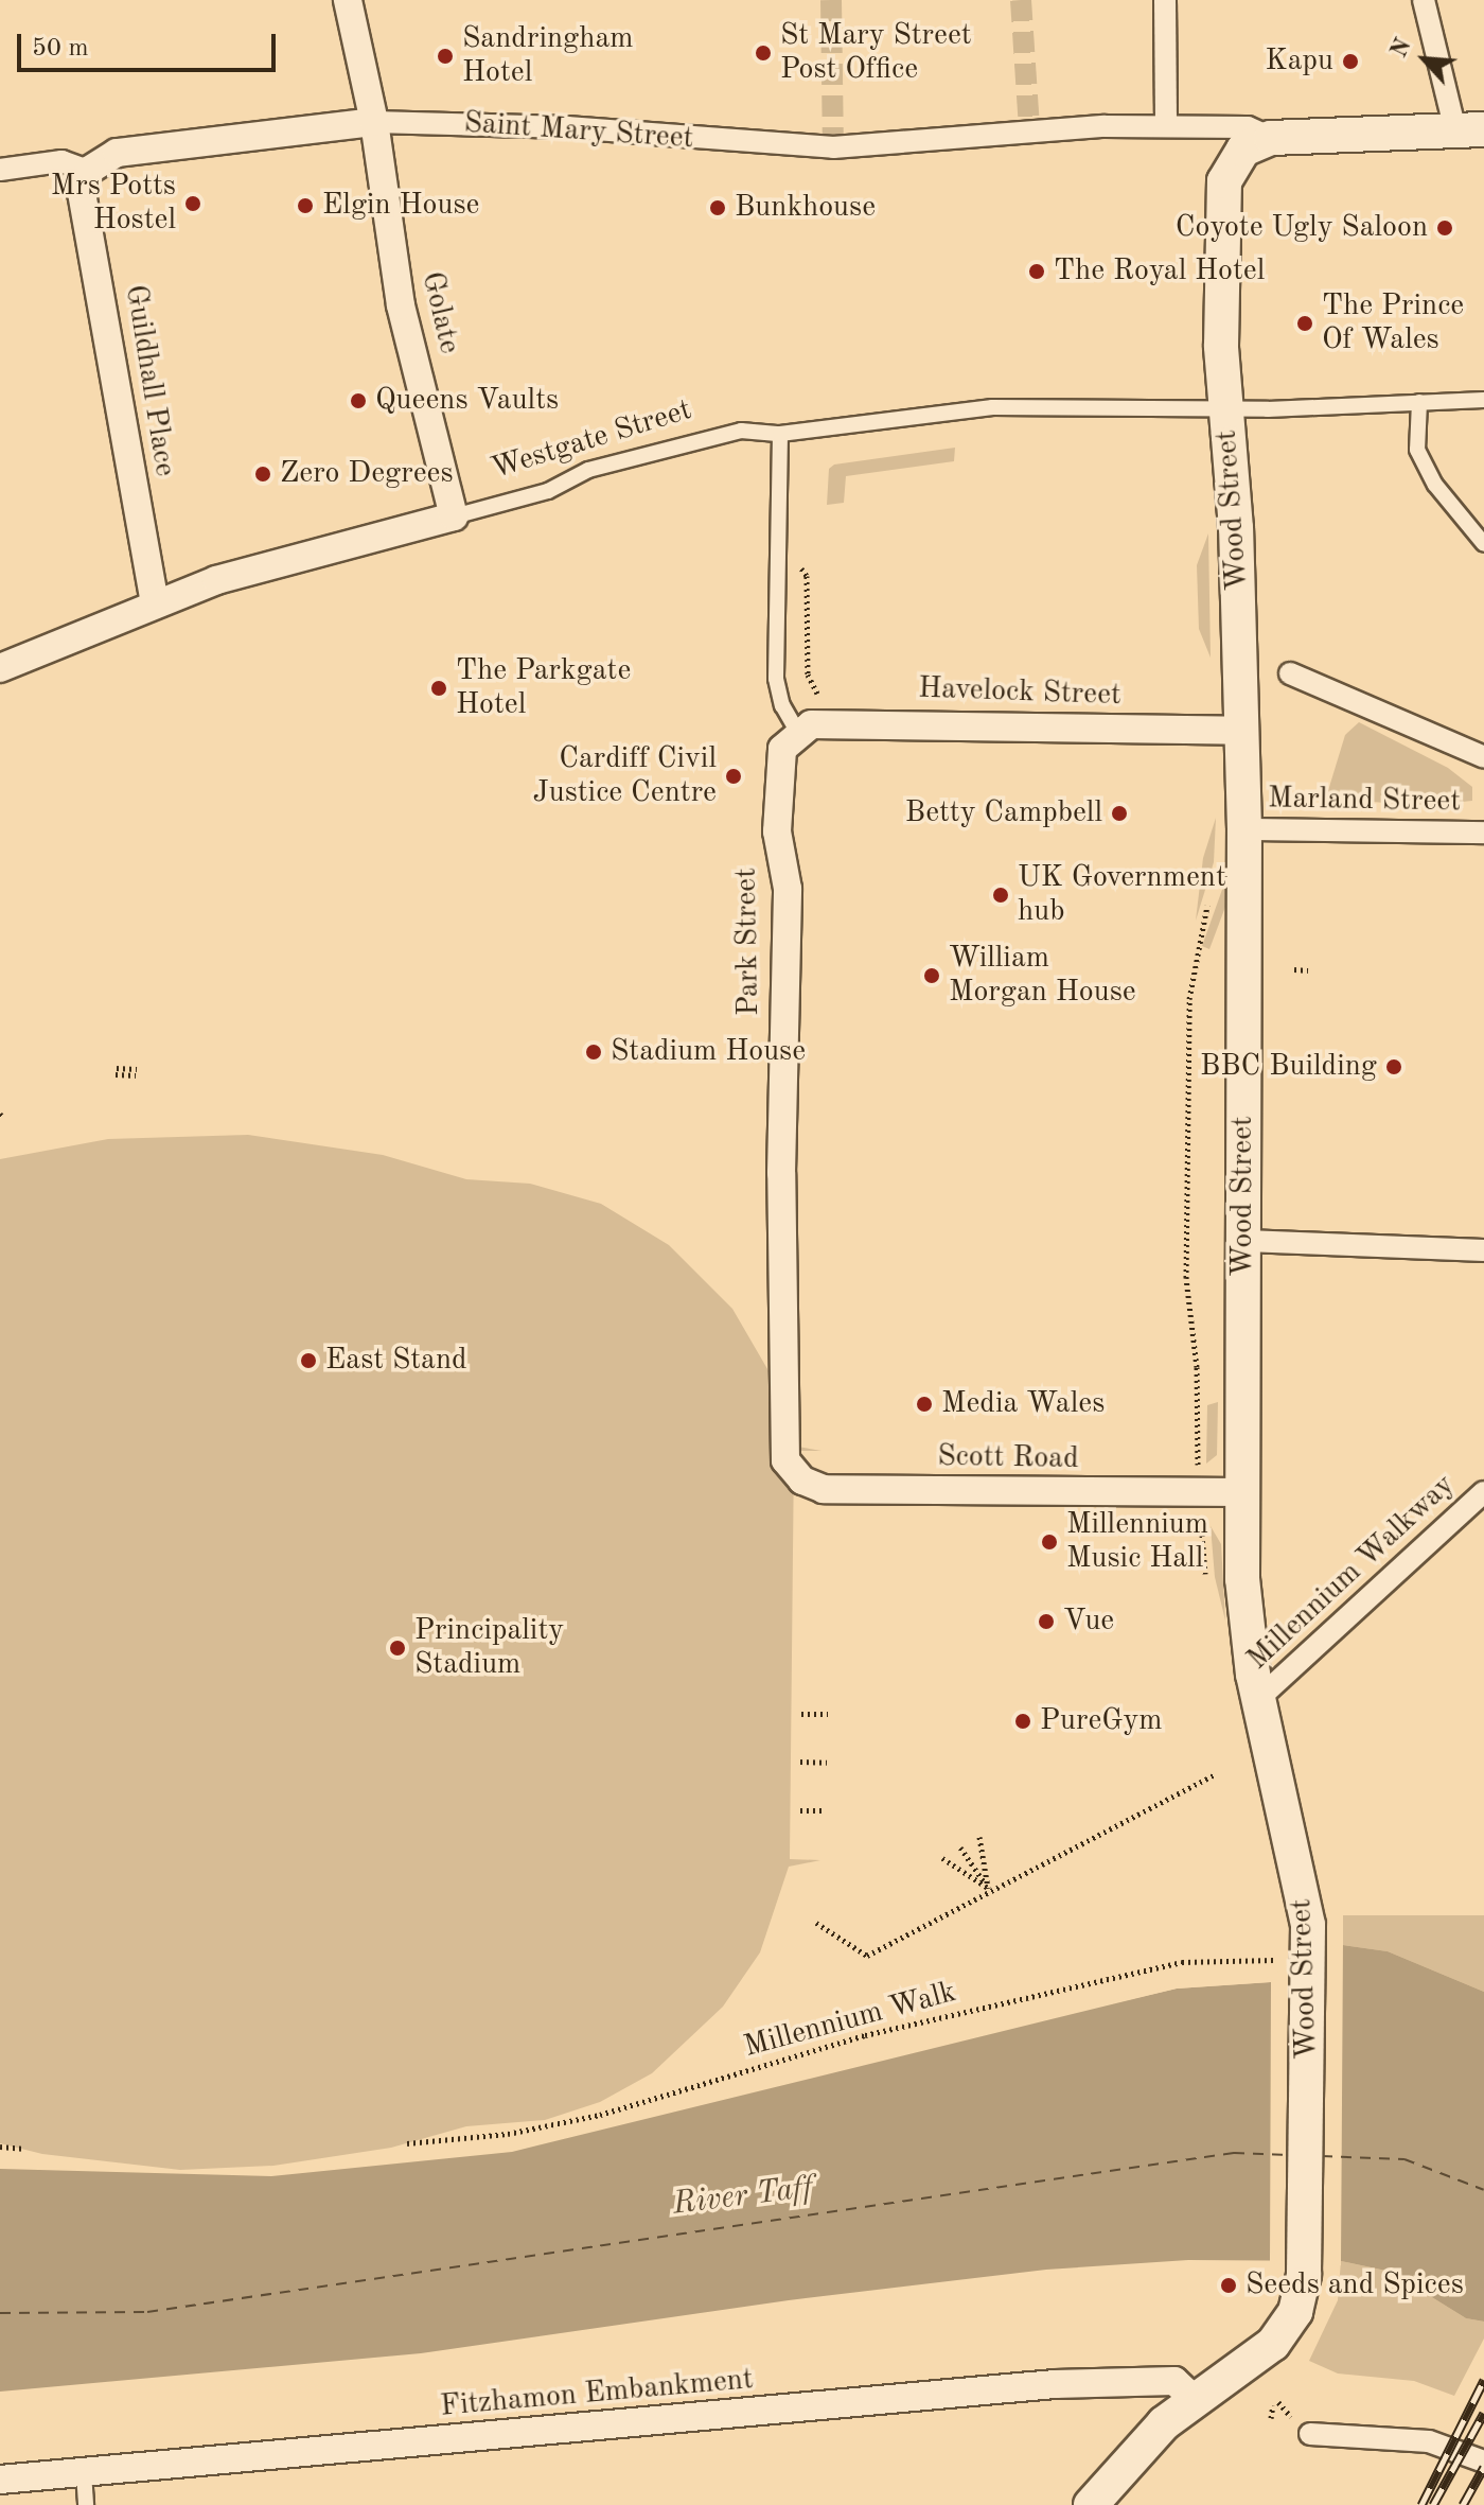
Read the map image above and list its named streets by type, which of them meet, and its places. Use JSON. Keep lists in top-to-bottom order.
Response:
{
  "streets": {
    "street": [
      "Saint Mary Street",
      "Golate",
      "Guildhall Place",
      "Westgate Street",
      "Wood Street",
      "Havelock Street",
      "Marland Street",
      "Park Street",
      "Scott Road",
      "Millennium Walkway",
      "Fitzhamon Embankment"
    ],
    "path": ["Millennium Walk"]
  },
  "crossings": [
    ["Saint Mary Street", "Golate"],
    ["Saint Mary Street", "Guildhall Place"],
    ["Saint Mary Street", "Wood Street"],
    ["Golate", "Westgate Street"],
    ["Guildhall Place", "Westgate Street"],
    ["Westgate Street", "Wood Street"],
    ["Wood Street", "Havelock Street"],
    ["Wood Street", "Marland Street"],
    ["Wood Street", "Scott Road"],
    ["Wood Street", "Millennium Walkway"],
    ["Wood Street", "Millennium Walk"],
    ["Wood Street", "Fitzhamon Embankment"],
    ["Havelock Street", "Park Street"],
    ["Park Street", "Scott Road"]
  ],
  "water": ["River Taff"],
  "places": [
    "St Mary Street Post Office",
    "Sandringham Hotel",
    "Kapu",
    "Mrs Potts Hostel",
    "Elgin House",
    "Bunkhouse",
    "Coyote Ugly Saloon",
    "The Royal Hotel",
    "The Prince Of Wales",
    "Queens Vaults",
    "Zero Degrees",
    "The Parkgate Hotel",
    "Cardiff Civil Justice Centre",
    "Betty Campbell",
    "UK Government hub",
    "William Morgan House",
    "Stadium House",
    "BBC Building",
    "East Stand",
    "Media Wales",
    "Millennium Music Hall",
    "Vue",
    "Principality Stadium",
    "PureGym",
    "Seeds and Spices"
  ],
  "scale_bar": "50 m",
  "north": "top left"
}
